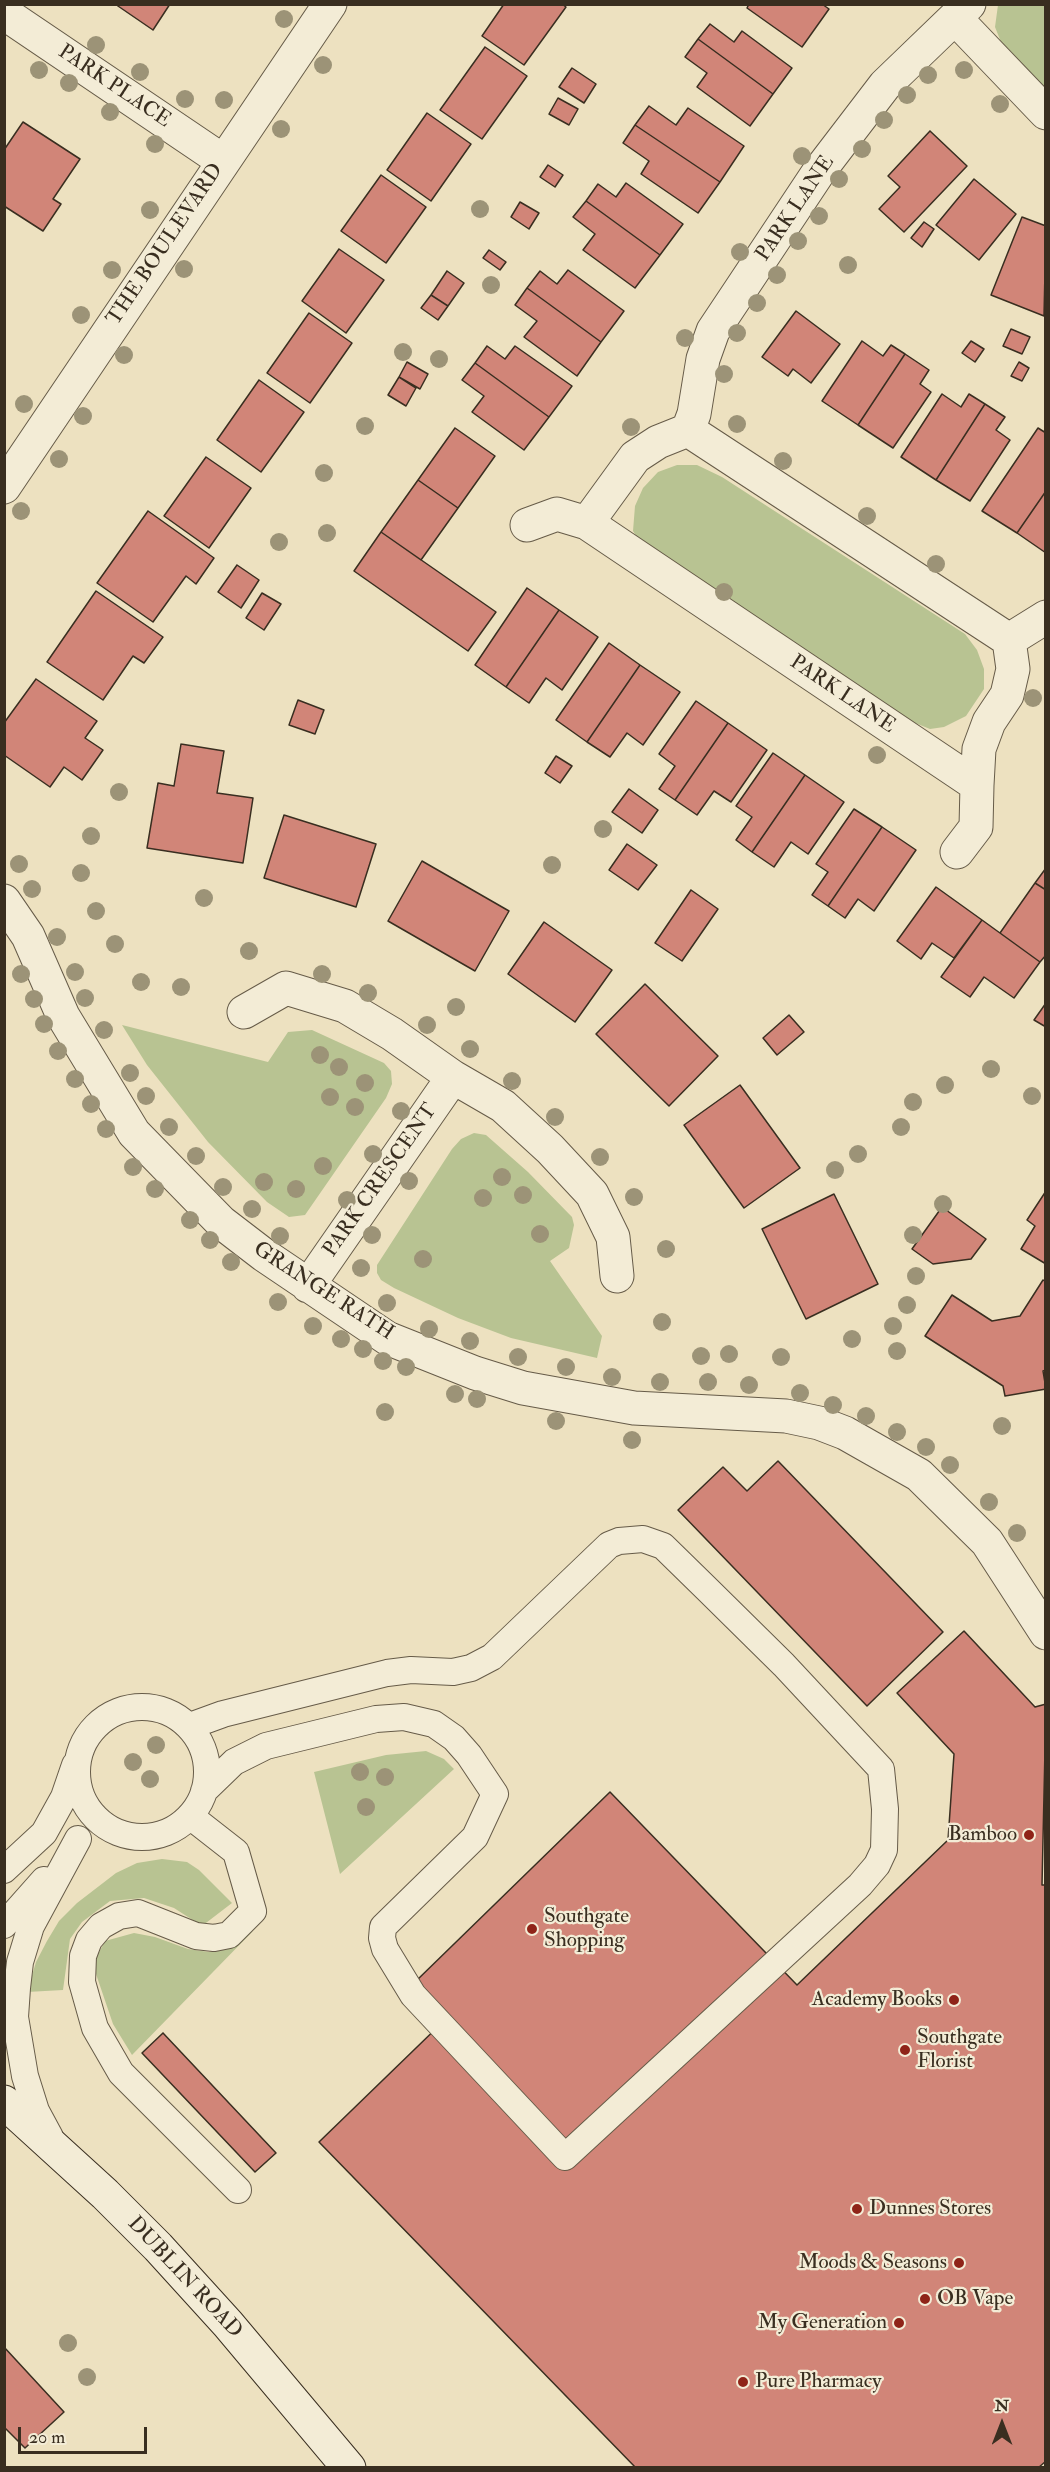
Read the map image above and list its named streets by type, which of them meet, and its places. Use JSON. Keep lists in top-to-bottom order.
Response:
{
  "streets": {
    "street": [
      "PARK PLACE",
      "PARK LANE",
      "THE BOULEVARD",
      "PARK CRESCENT",
      "GRANGE RATH",
      "DUBLIN ROAD"
    ]
  },
  "crossings": [
    ["PARK PLACE", "THE BOULEVARD"],
    ["PARK CRESCENT", "GRANGE RATH"]
  ],
  "places": [
    "Bamboo",
    "Southgate Shopping",
    "Academy Books",
    "Southgate Florist",
    "Dunnes Stores",
    "Moods & Seasons",
    "OB Vape",
    "My Generation",
    "Pure Pharmacy"
  ],
  "scale_bar": "20 m",
  "north": "top"
}
